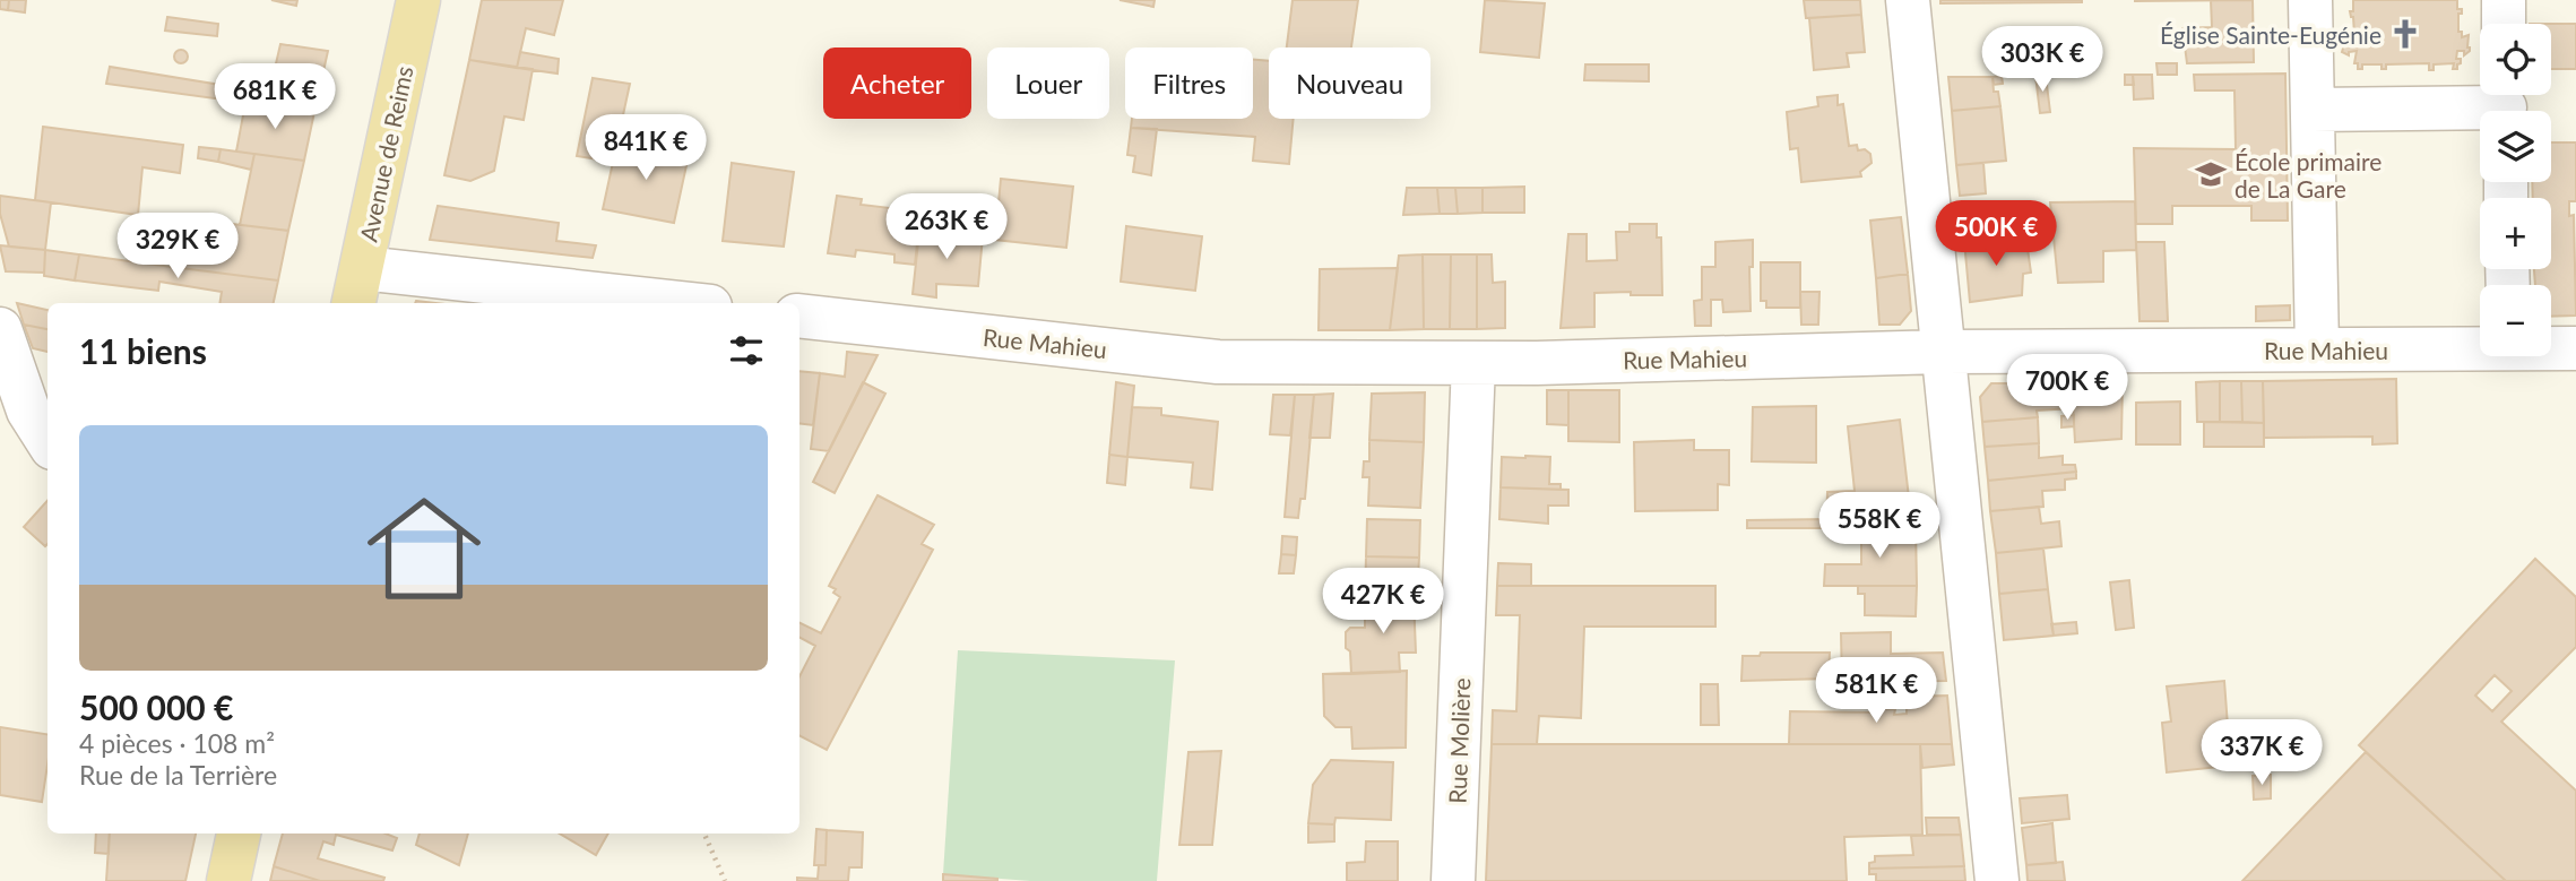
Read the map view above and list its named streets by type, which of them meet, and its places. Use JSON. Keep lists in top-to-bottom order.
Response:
{
  "streets": {
    "main road": ["Avenue de Reims"],
    "street": ["Rue Mahieu", "Rue Molière"]
  },
  "crossings": [
    ["Rue Mahieu", "Rue Molière"]
  ],
  "places": {
    "church": ["Église Sainte-Eugénie"],
    "school or university": ["École primaire de La Gare"]
  },
  "page": {
    "map_buttons": ["+", "−"],
    "price": [
      "303K €",
      "681K €",
      "841K €",
      "263K €",
      "500K €",
      "329K €",
      "700K €",
      "558K €",
      "427K €",
      "581K €",
      "337K €"
    ],
    "chip": [
      "Acheter",
      "Louer",
      "Filtres",
      "Nouveau"
    ],
    "heading": "11 biens",
    "list": [
      {
        "name": "500 000 €",
        "note": "4 pièces · 108 m² · Rue de la Terrière"
      }
    ]
  }
}
